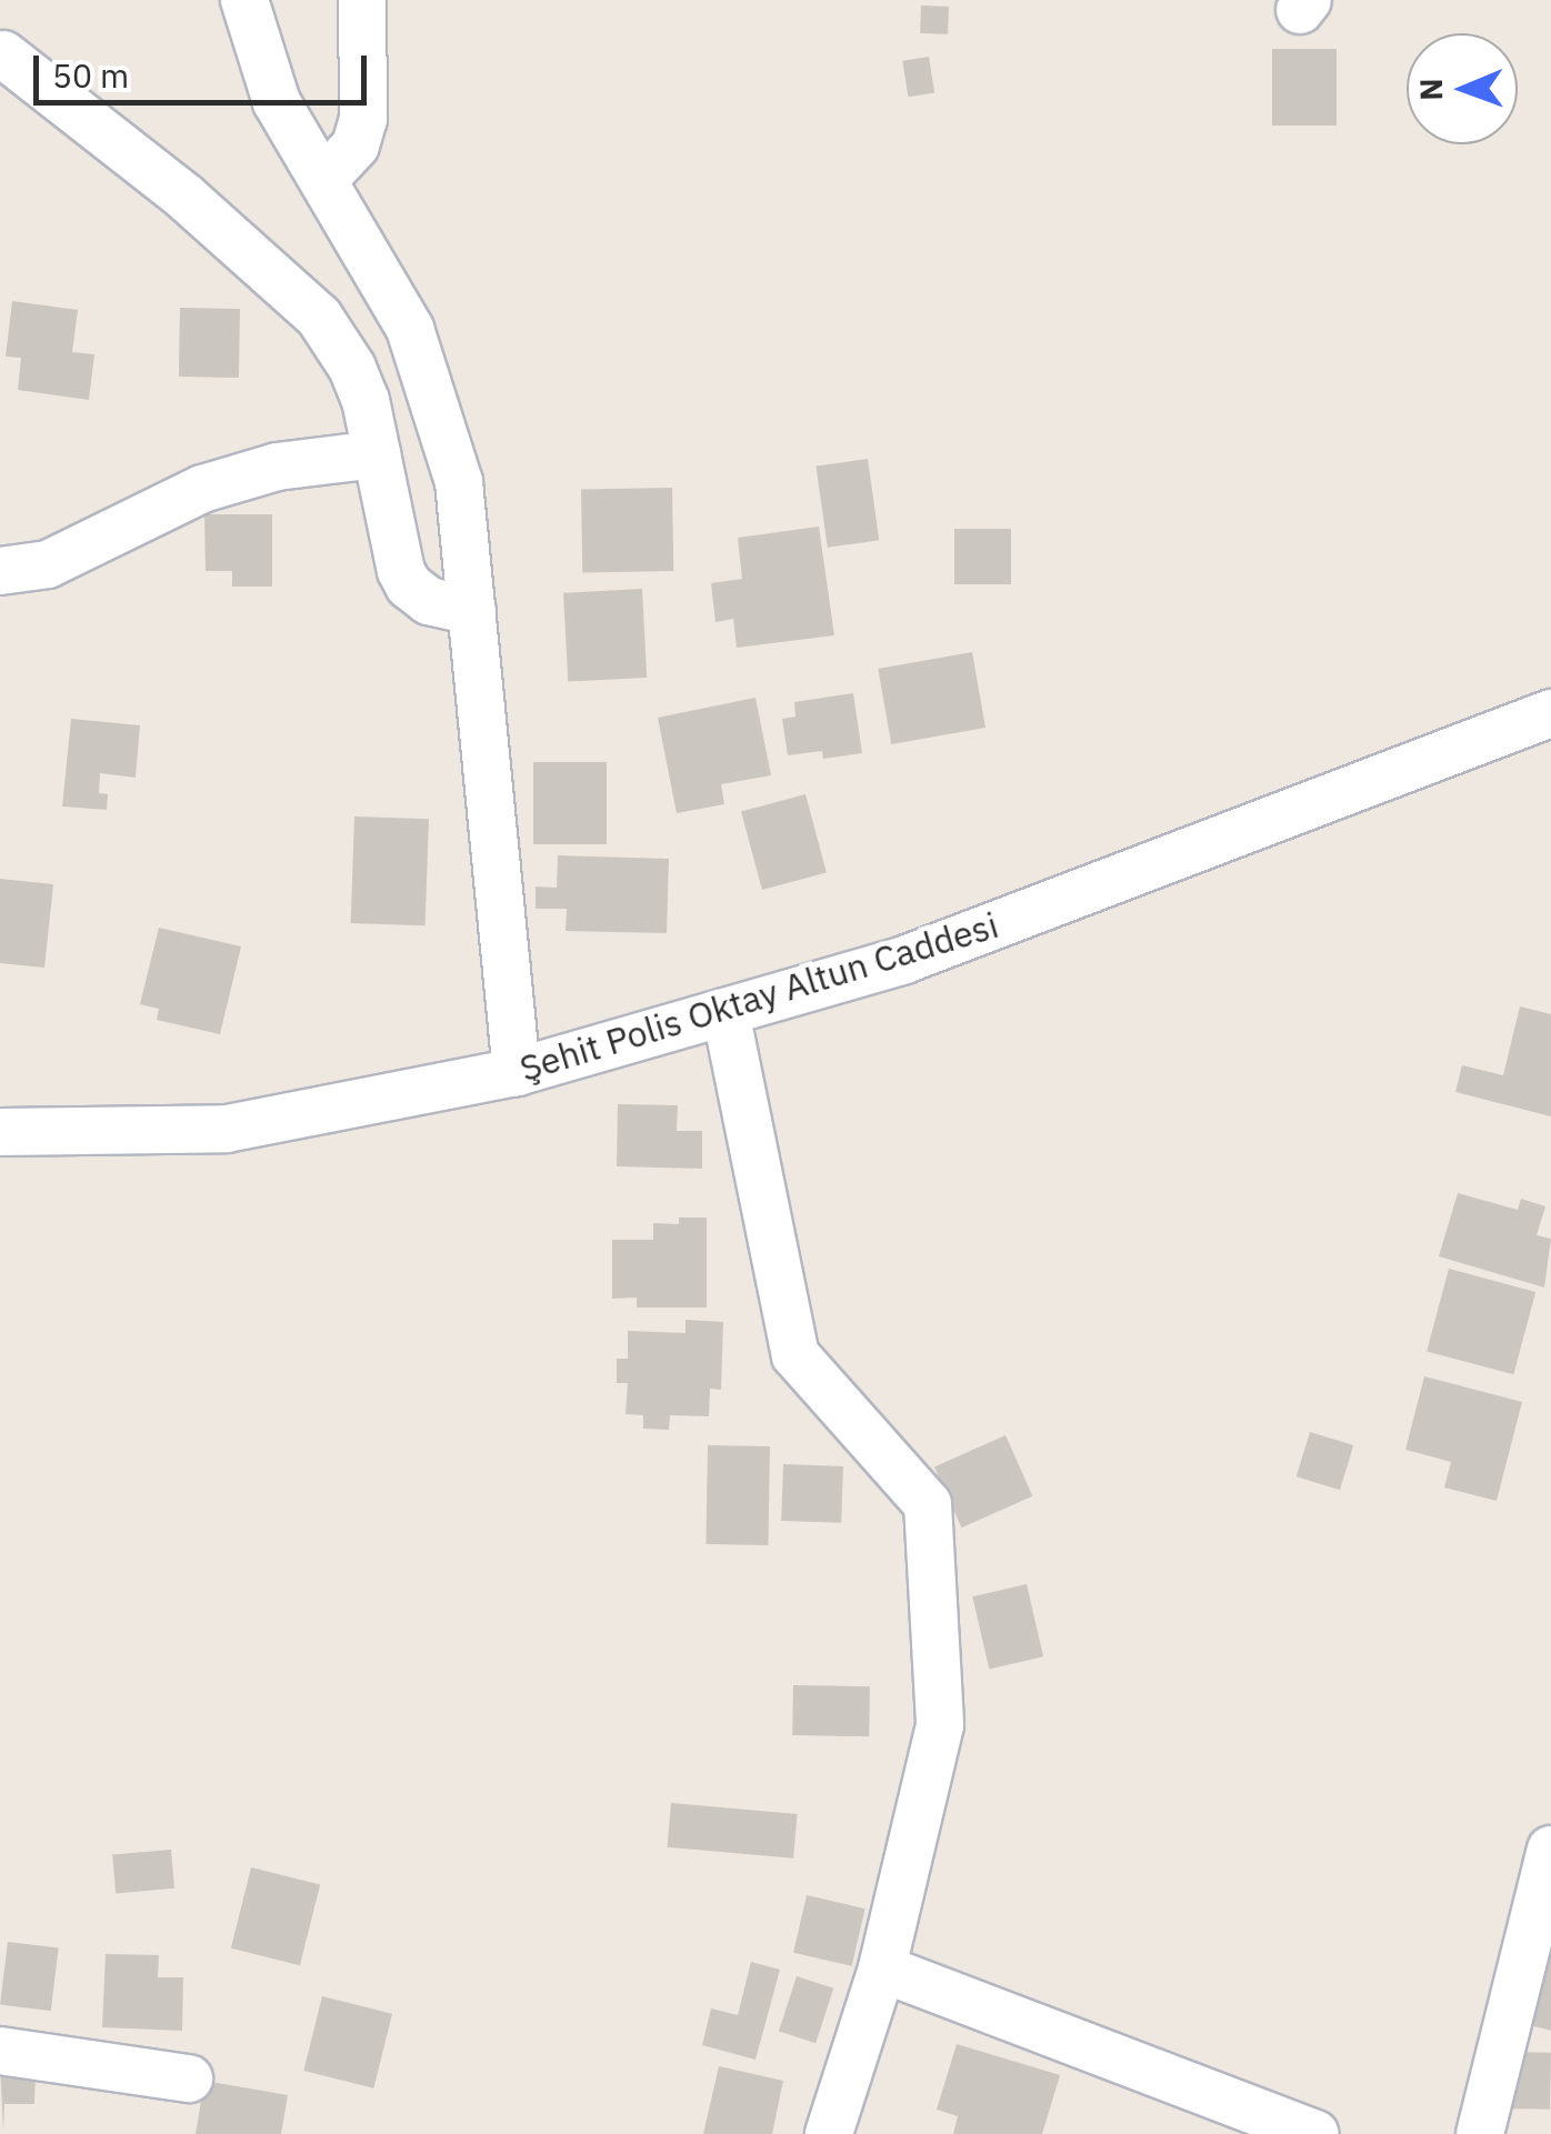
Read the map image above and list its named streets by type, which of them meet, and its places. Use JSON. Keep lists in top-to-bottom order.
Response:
{
  "streets": {
    "street": ["Şehit Polis Oktay Altun Caddesi"]
  },
  "scale_bar": "50 m",
  "north": "left"
}
